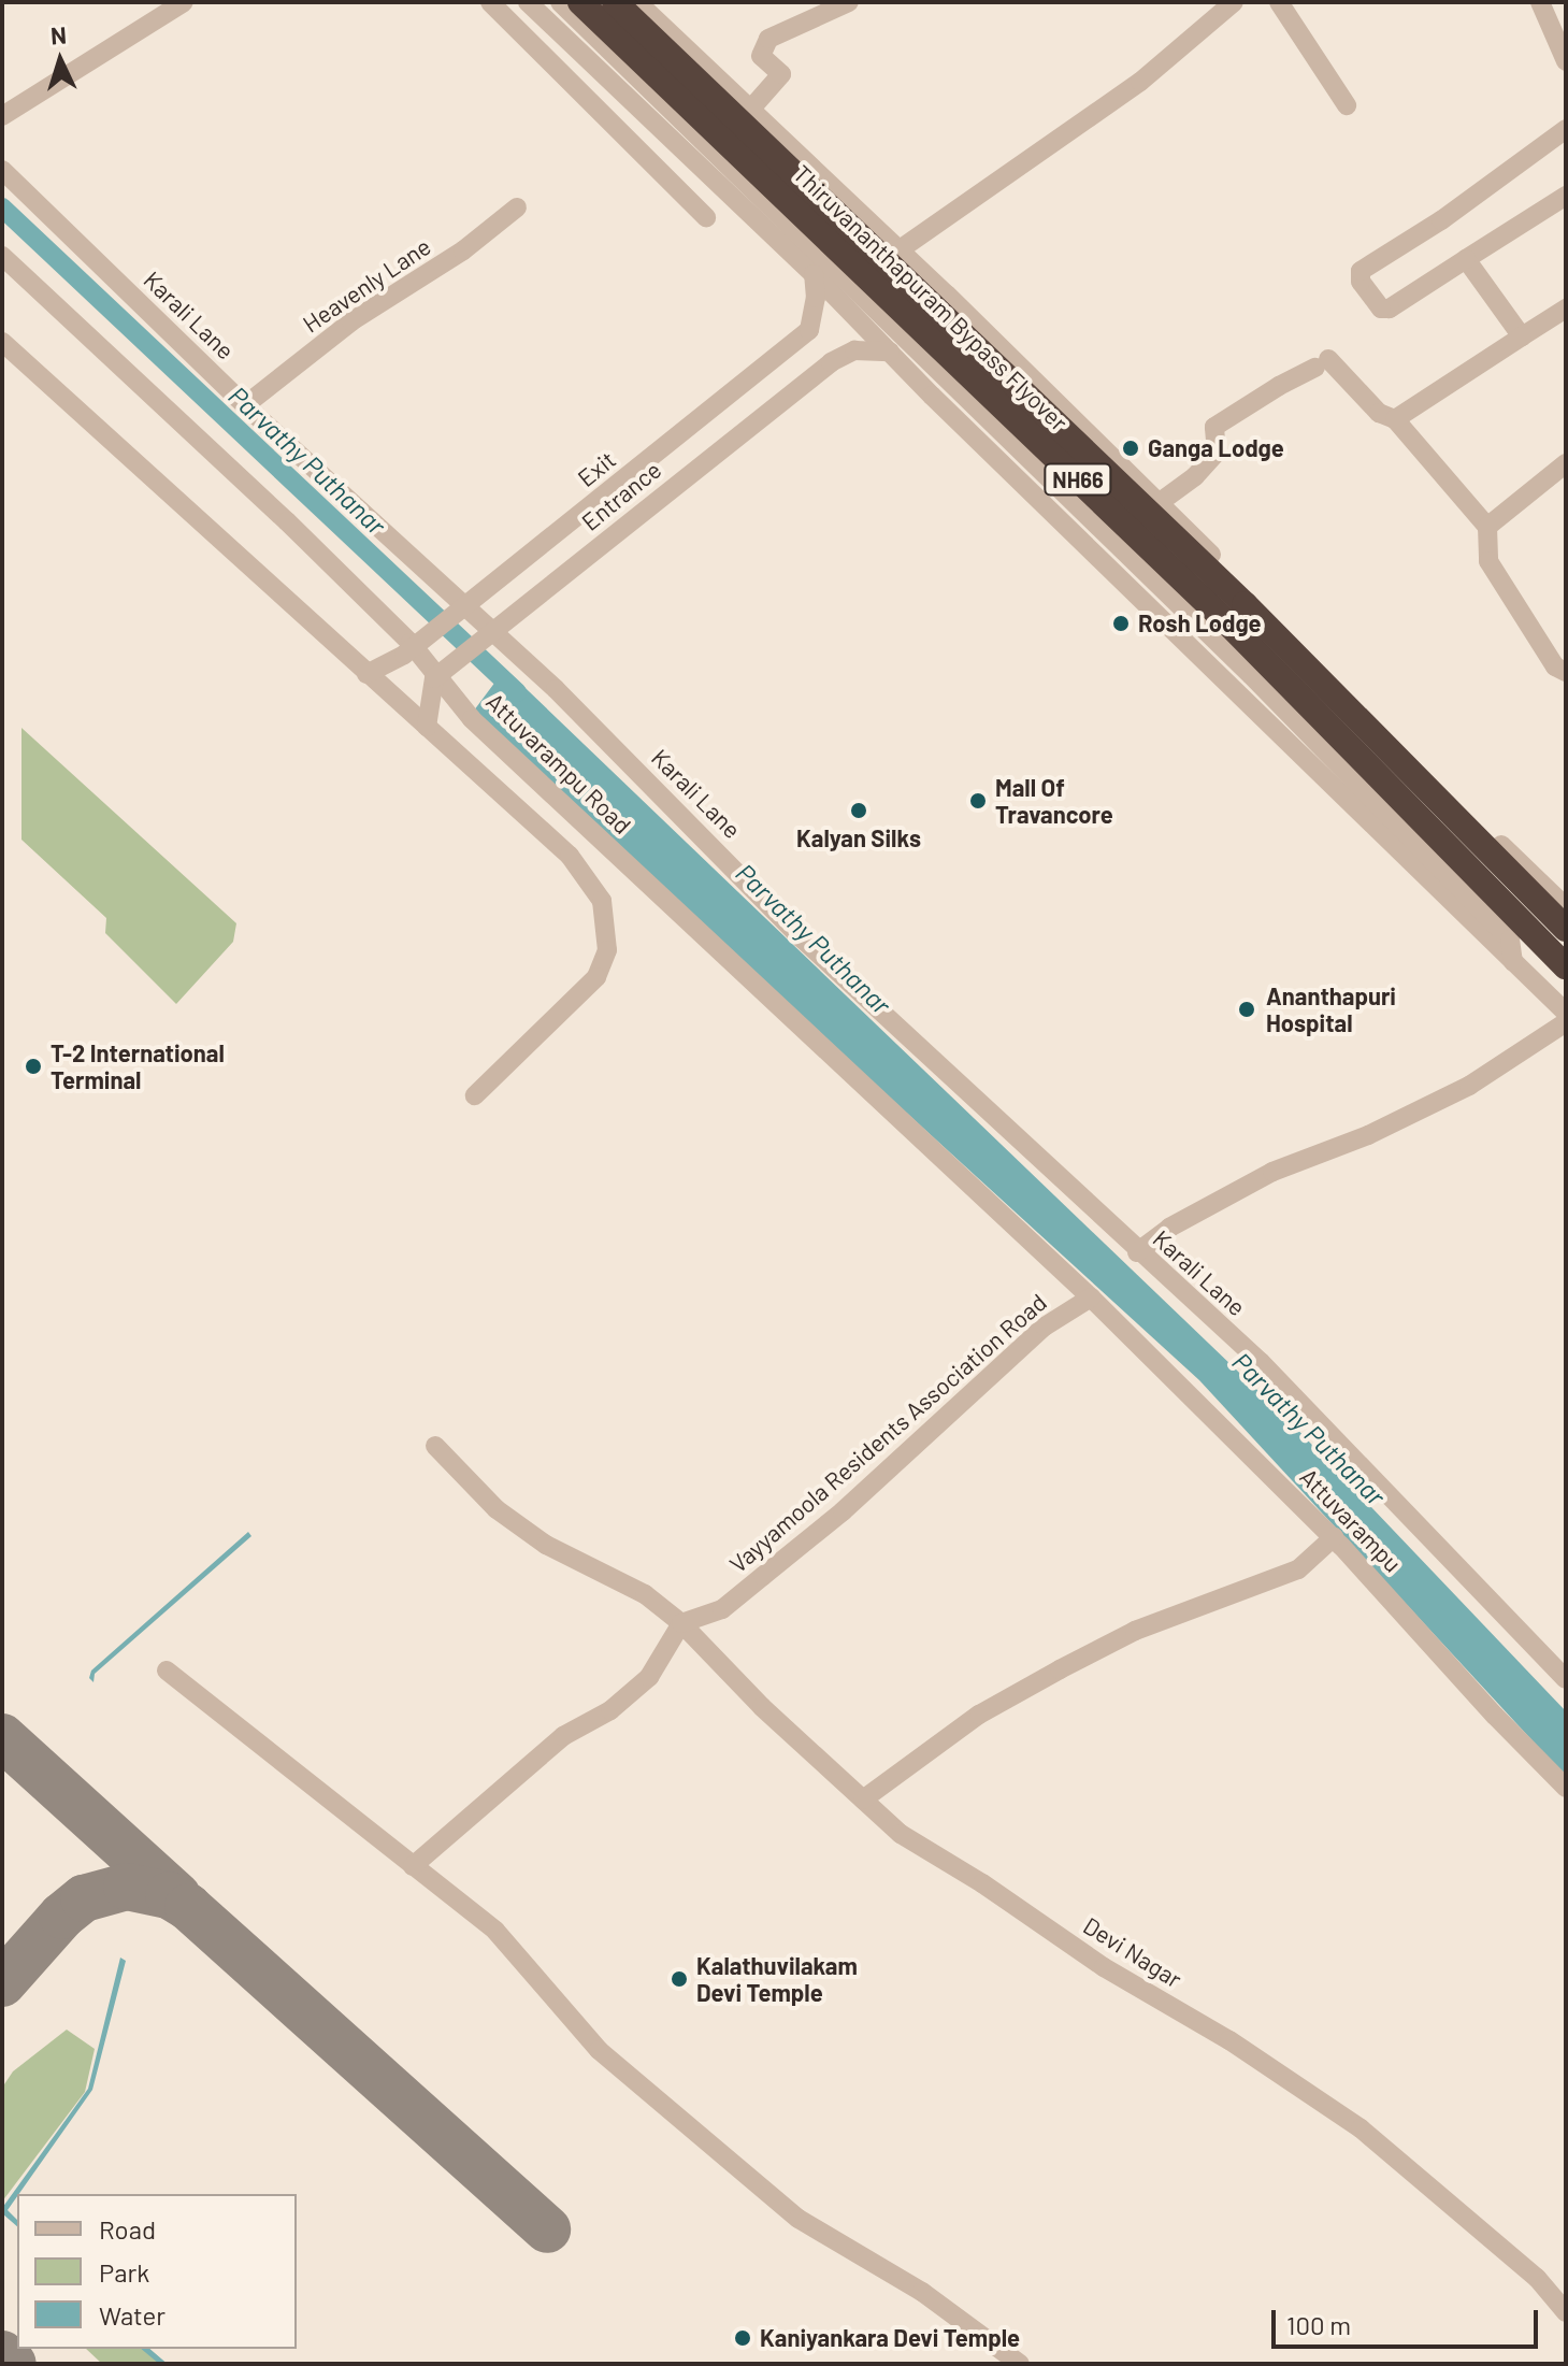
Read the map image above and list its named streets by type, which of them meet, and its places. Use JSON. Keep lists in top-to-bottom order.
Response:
{
  "streets": {
    "highway": ["Thiruvananthapuram Bypass Flyover", "NH66"],
    "street": [
      "Heavenly Lane",
      "Karali Lane",
      "Exit",
      "Entrance",
      "Attuvarampu Road",
      "Vayyamoola Residents Association Road",
      "Attuvarampu",
      "Devi Nagar"
    ]
  },
  "crossings": [
    ["Heavenly Lane", "Karali Lane"],
    ["Attuvarampu Road", "Vayyamoola Residents Association Road"],
    ["Attuvarampu Road", "Attuvarampu"],
    ["Vayyamoola Residents Association Road", "Attuvarampu"],
    ["Vayyamoola Residents Association Road", "Devi Nagar"]
  ],
  "water": ["Parvathy Puthanar"],
  "places": [
    "Ganga Lodge",
    "Rosh Lodge",
    "Mall Of Travancore",
    "Kalyan Silks",
    "Ananthapuri Hospital",
    "T-2 International Terminal",
    "Kalathuvilakam Devi Temple",
    "Kaniyankara Devi Temple"
  ],
  "legend": ["Road", "Park", "Water"],
  "scale_bar": "100 m",
  "north": "top"
}
